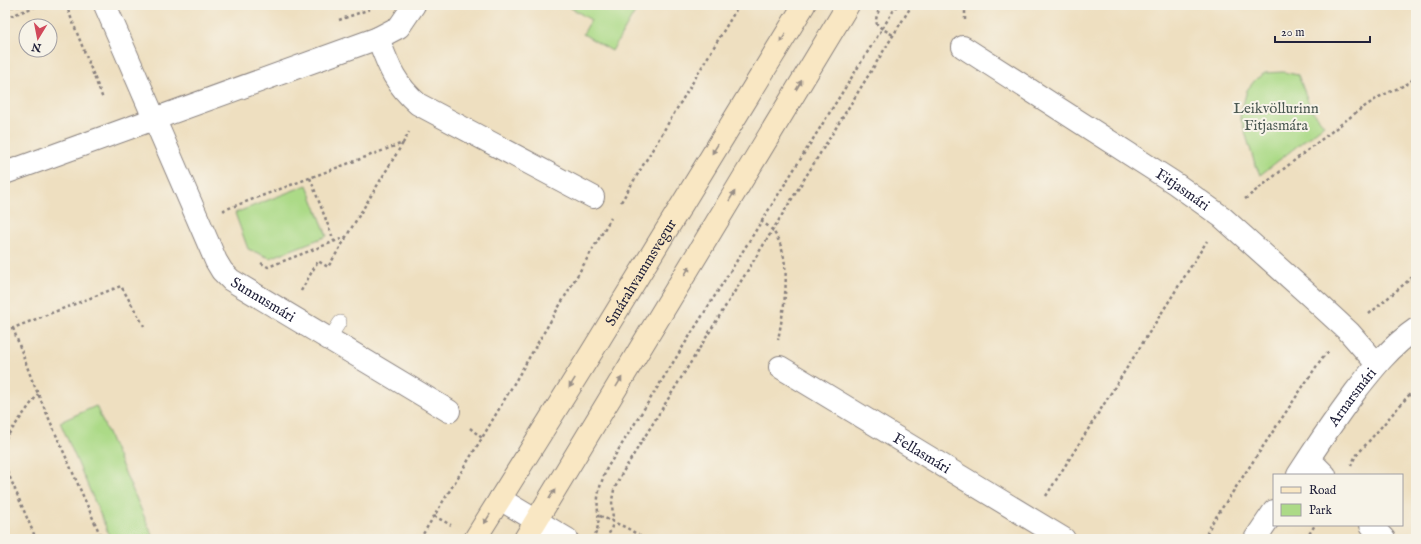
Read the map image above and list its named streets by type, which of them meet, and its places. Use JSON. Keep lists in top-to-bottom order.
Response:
{
  "streets": {
    "main road": ["Smárahvammsvegur"],
    "street": [
      "Fitjasmári",
      "Sunnusmári",
      "Arnarsmári",
      "Fellasmári"
    ]
  },
  "crossings": [
    ["Fitjasmári", "Arnarsmári"]
  ],
  "parks": ["Leikvöllurinn Fitjasmára"],
  "legend": ["Road", "Park"],
  "scale_bar": "20 m",
  "north": "bottom"
}
